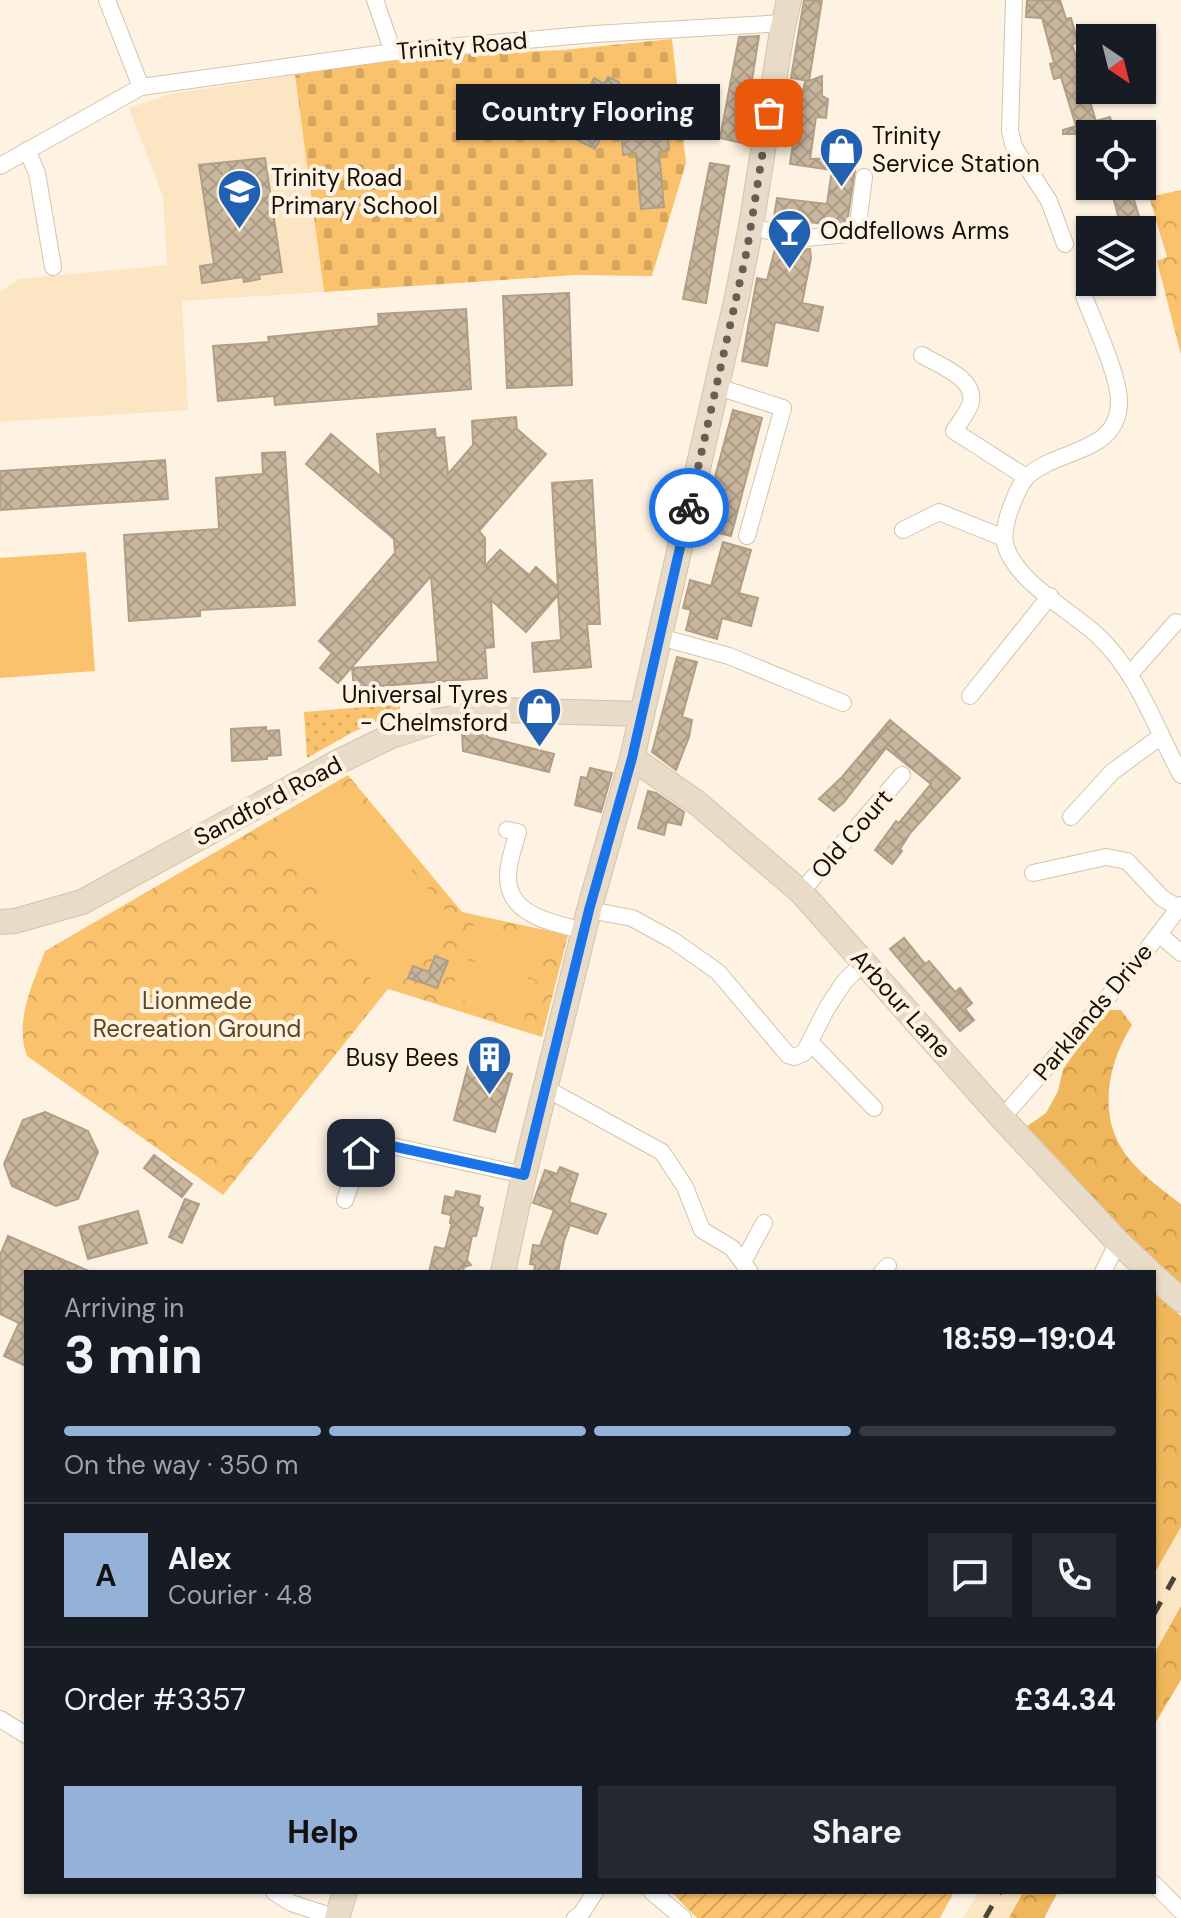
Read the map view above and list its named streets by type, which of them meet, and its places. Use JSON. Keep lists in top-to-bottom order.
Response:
{
  "streets": {
    "street": [
      "Trinity Road",
      "Sandford Road",
      "Old Court",
      "Arbour Lane",
      "Parklands Drive"
    ]
  },
  "crossings": [
    ["Old Court", "Arbour Lane"],
    ["Arbour Lane", "Parklands Drive"]
  ],
  "parks": ["Lionmede Recreation Ground"],
  "places": {
    "other": ["Country Flooring"],
    "shop": ["Trinity Service Station", "Universal Tyres - Chelmsford"],
    "school or university": ["Trinity Road Primary School"],
    "bar": ["Oddfellows Arms"],
    "building": ["Busy Bees"]
  },
  "north": "bottom right",
  "page": {
    "bubble": "Country Flooring",
    "heading": ["3 min", "Arriving in", "18:59–19:04"],
    "panel": [
      "Alex",
      "Courier · 4.8",
      "Order #3357",
      "£34.34"
    ],
    "bar": "On the way · 350 m",
    "round": "A",
    "buttons": ["Help", "Share"]
  }
}
